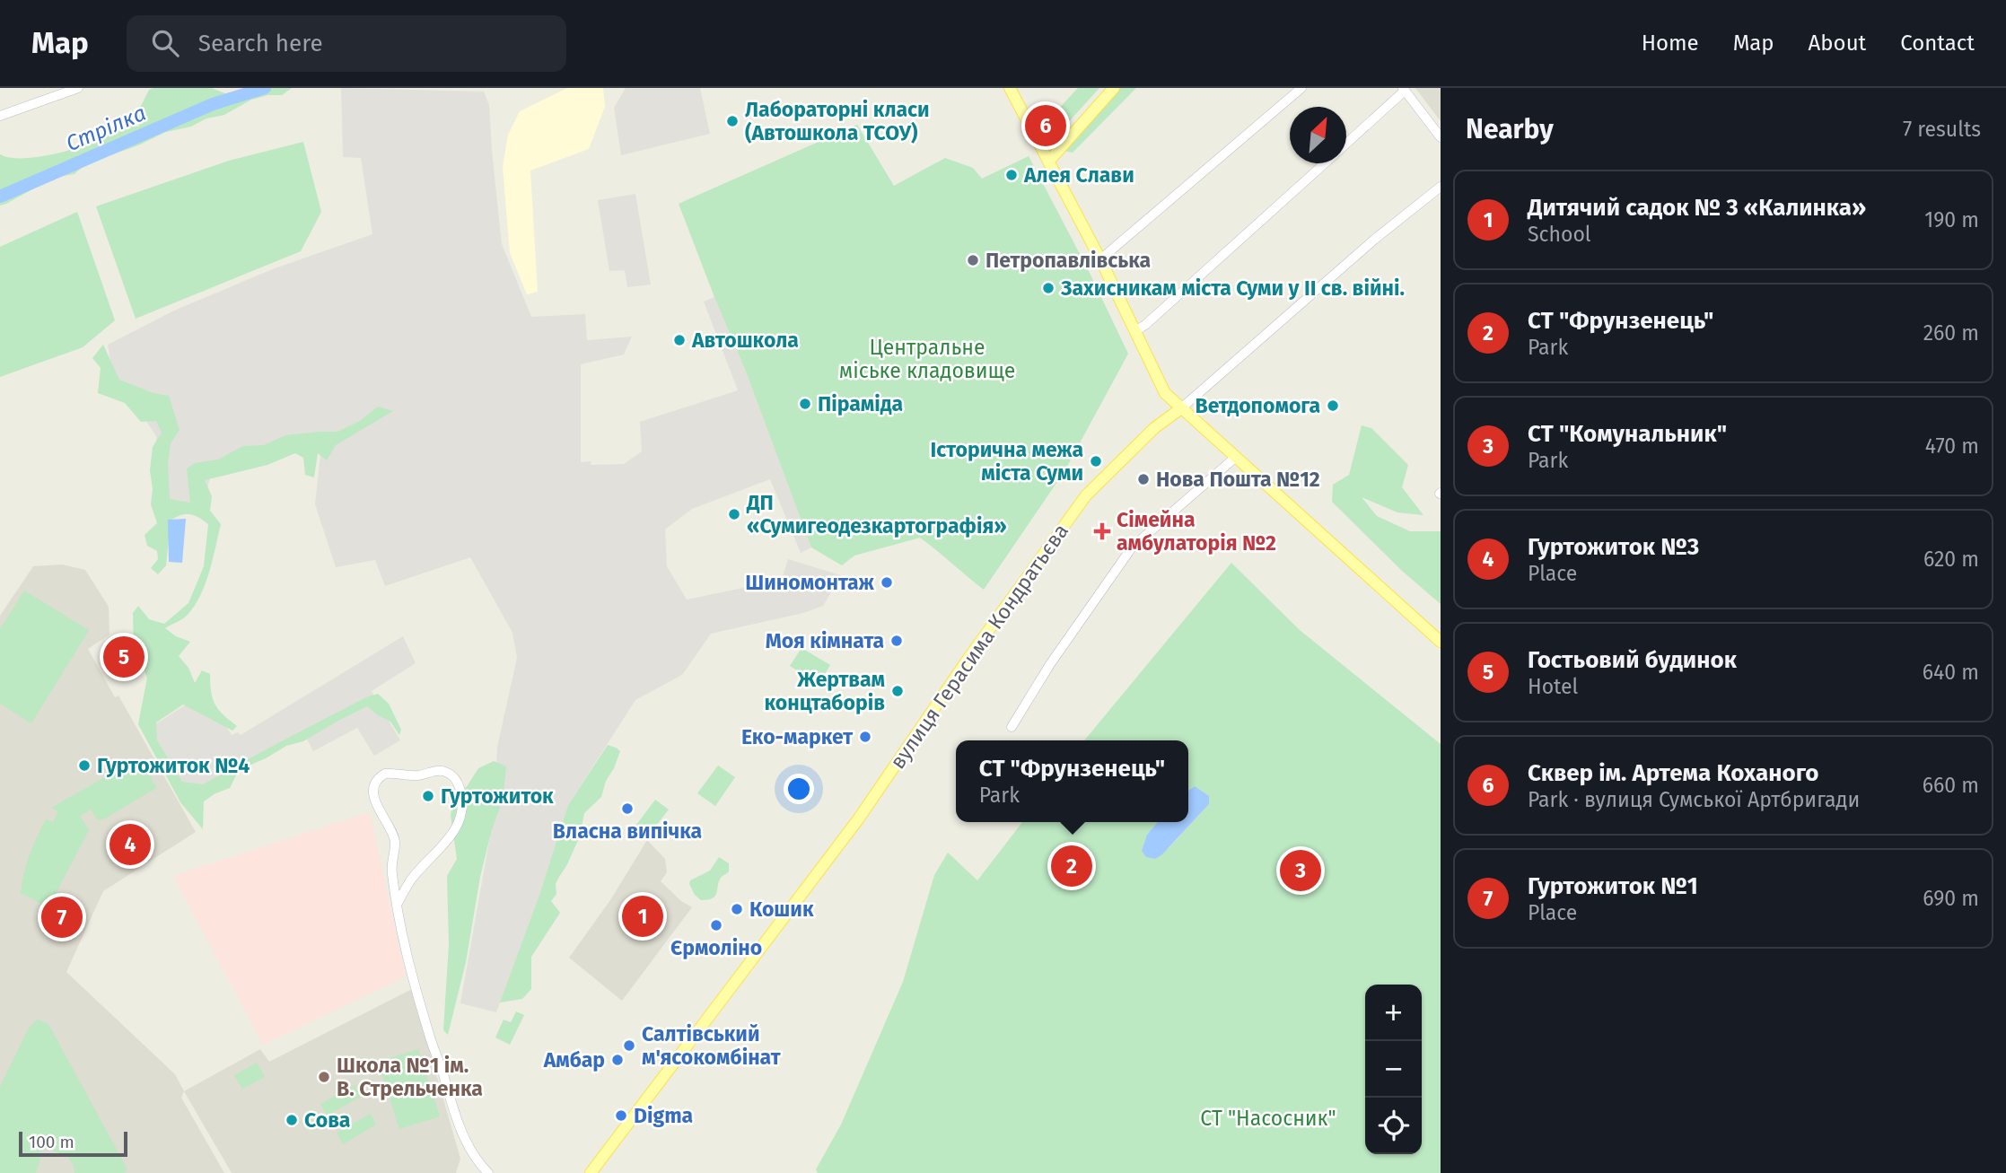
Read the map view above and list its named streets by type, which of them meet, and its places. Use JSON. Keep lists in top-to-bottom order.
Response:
{
  "streets": {
    "main road": ["вулиця Герасима Кондратьєва"]
  },
  "water": ["Стрілка"],
  "parks": ["Центральне міське кладовище", "СТ \"Насосник\""],
  "places": {
    "other": [
      "Лабораторні класи (Автошкола ТСОУ)",
      "Алея Слави",
      "Петропавлівська",
      "Захисникам міста Суми у ІІ св. війні.",
      "Автошкола",
      "Піраміда",
      "Ветдопомога",
      "Історична межа міста Суми",
      "Нова Пошта №12",
      "ДП «Сумигеодезкартографія»",
      "Шиномонтаж",
      "Моя кімната",
      "Жертвам концтаборів",
      "Еко-маркет",
      "Гуртожиток №4",
      "Гуртожиток",
      "Власна випічка",
      "Кошик",
      "Єрмоліно",
      "Салтівський м'ясокомбінат",
      "Амбар",
      "Школа №1 ім. В. Стрельченка",
      "Digma",
      "Сова"
    ],
    "health": ["Сімейна амбулаторія №2"]
  },
  "scale_bar": "100 m",
  "north": "top right",
  "page": {
    "header": "Map",
    "search": "Search here",
    "nav": [
      "Home",
      "Map",
      "About",
      "Contact"
    ],
    "heading": ["Nearby", "7 results"],
    "pins": [
      "6",
      "5",
      "4",
      "2",
      "3",
      "1",
      "7"
    ],
    "list": [
      {
        "mark": "1",
        "name": "Дитячий садок № 3 «Калинка»",
        "note": "School",
        "value": "190 m"
      },
      {
        "mark": "2",
        "name": "СТ \"Фрунзенець\"",
        "note": "Park",
        "value": "260 m"
      },
      {
        "mark": "3",
        "name": "СТ \"Комунальник\"",
        "note": "Park",
        "value": "470 m"
      },
      {
        "mark": "4",
        "name": "Гуртожиток №3",
        "note": "Place",
        "value": "620 m"
      },
      {
        "mark": "5",
        "name": "Гостьовий будинок",
        "note": "Hotel",
        "value": "640 m"
      },
      {
        "mark": "6",
        "name": "Сквер ім. Артема Коханого",
        "note": "Park · вулиця Сумської Артбригади",
        "value": "660 m"
      },
      {
        "mark": "7",
        "name": "Гуртожиток №1",
        "note": "Place",
        "value": "690 m"
      }
    ],
    "popup": ["СТ \"Фрунзенець\"", "Park"],
    "map_buttons": ["+", "−"],
    "scale": "100 m"
  }
}
